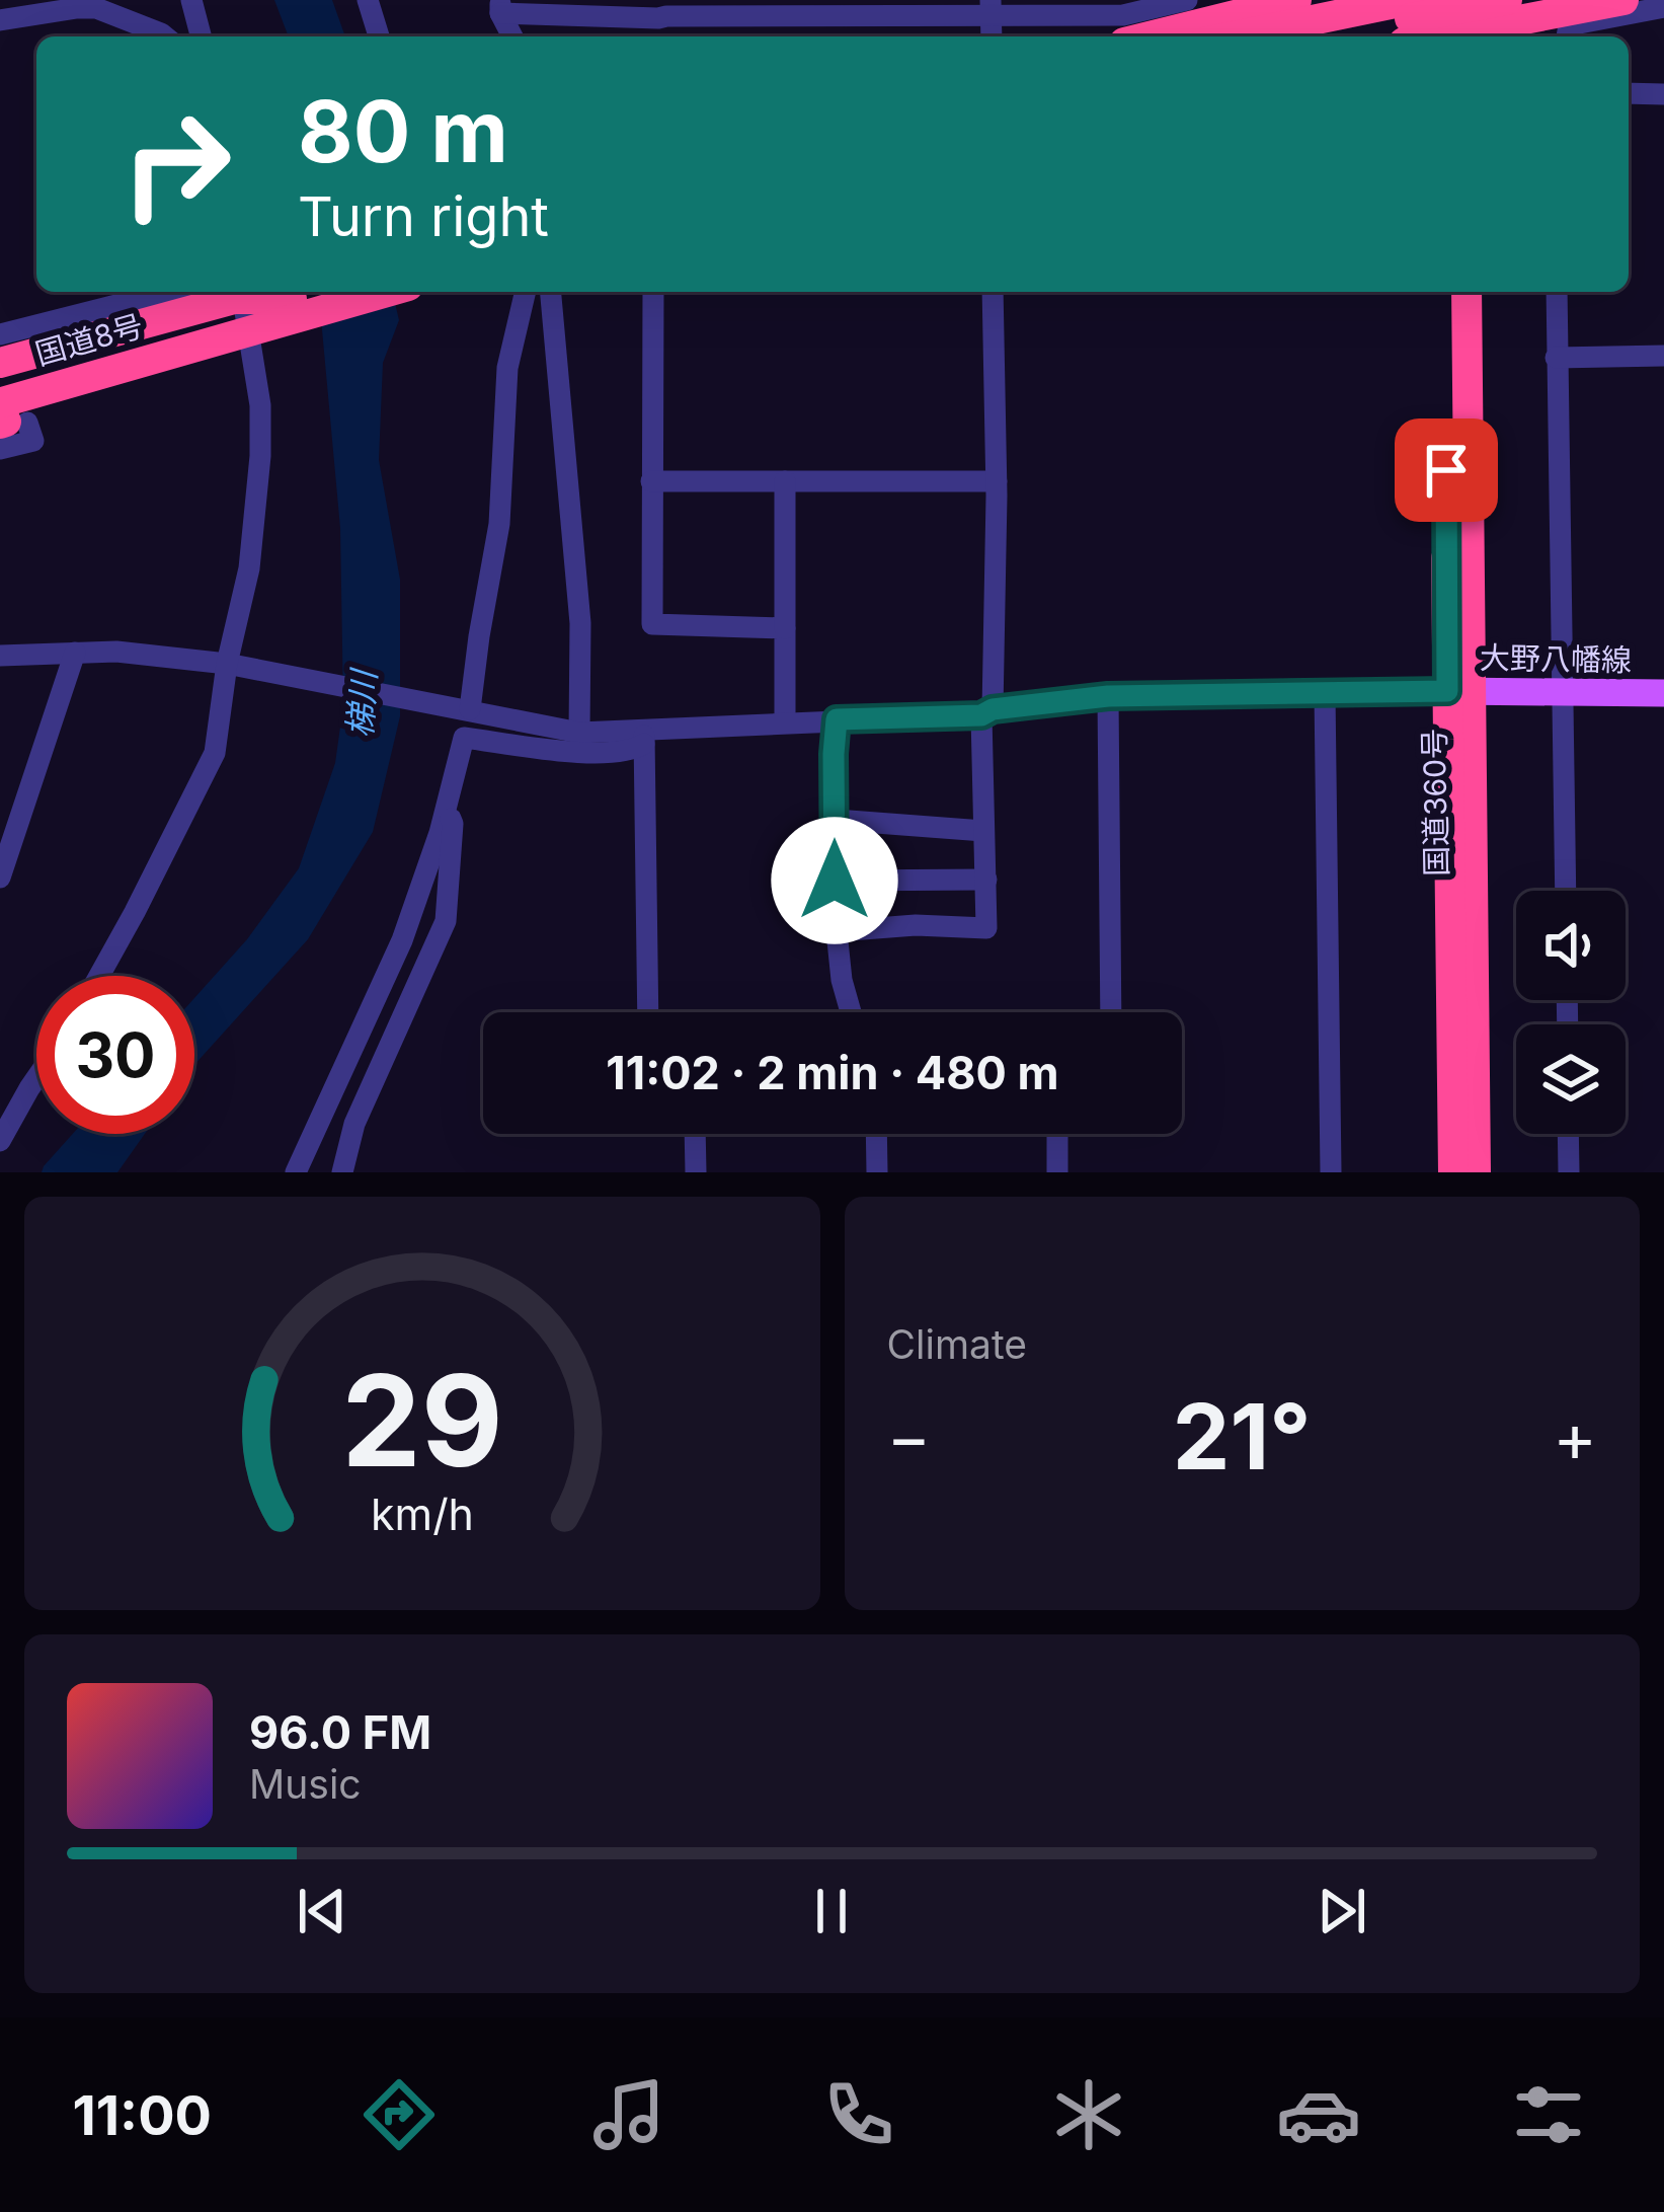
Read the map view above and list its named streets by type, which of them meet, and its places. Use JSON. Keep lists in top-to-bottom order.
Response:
{
  "streets": {
    "highway": ["国道8号", "国道360号"],
    "main road": ["大野八幡線"]
  },
  "crossings": [
    ["大野八幡線", "国道360号"]
  ],
  "water": ["梯川"],
  "page": {
    "turn": ["80 m", "Turn right"],
    "limit": "30",
    "trip": "11:02 · 2 min · 480 m",
    "tile": "Climate",
    "heat": ["−", "21°", "+"],
    "song": ["96.0 FM", "Music"],
    "tabs": "11:00",
    "gauge": ["29", "km/h"]
  }
}
